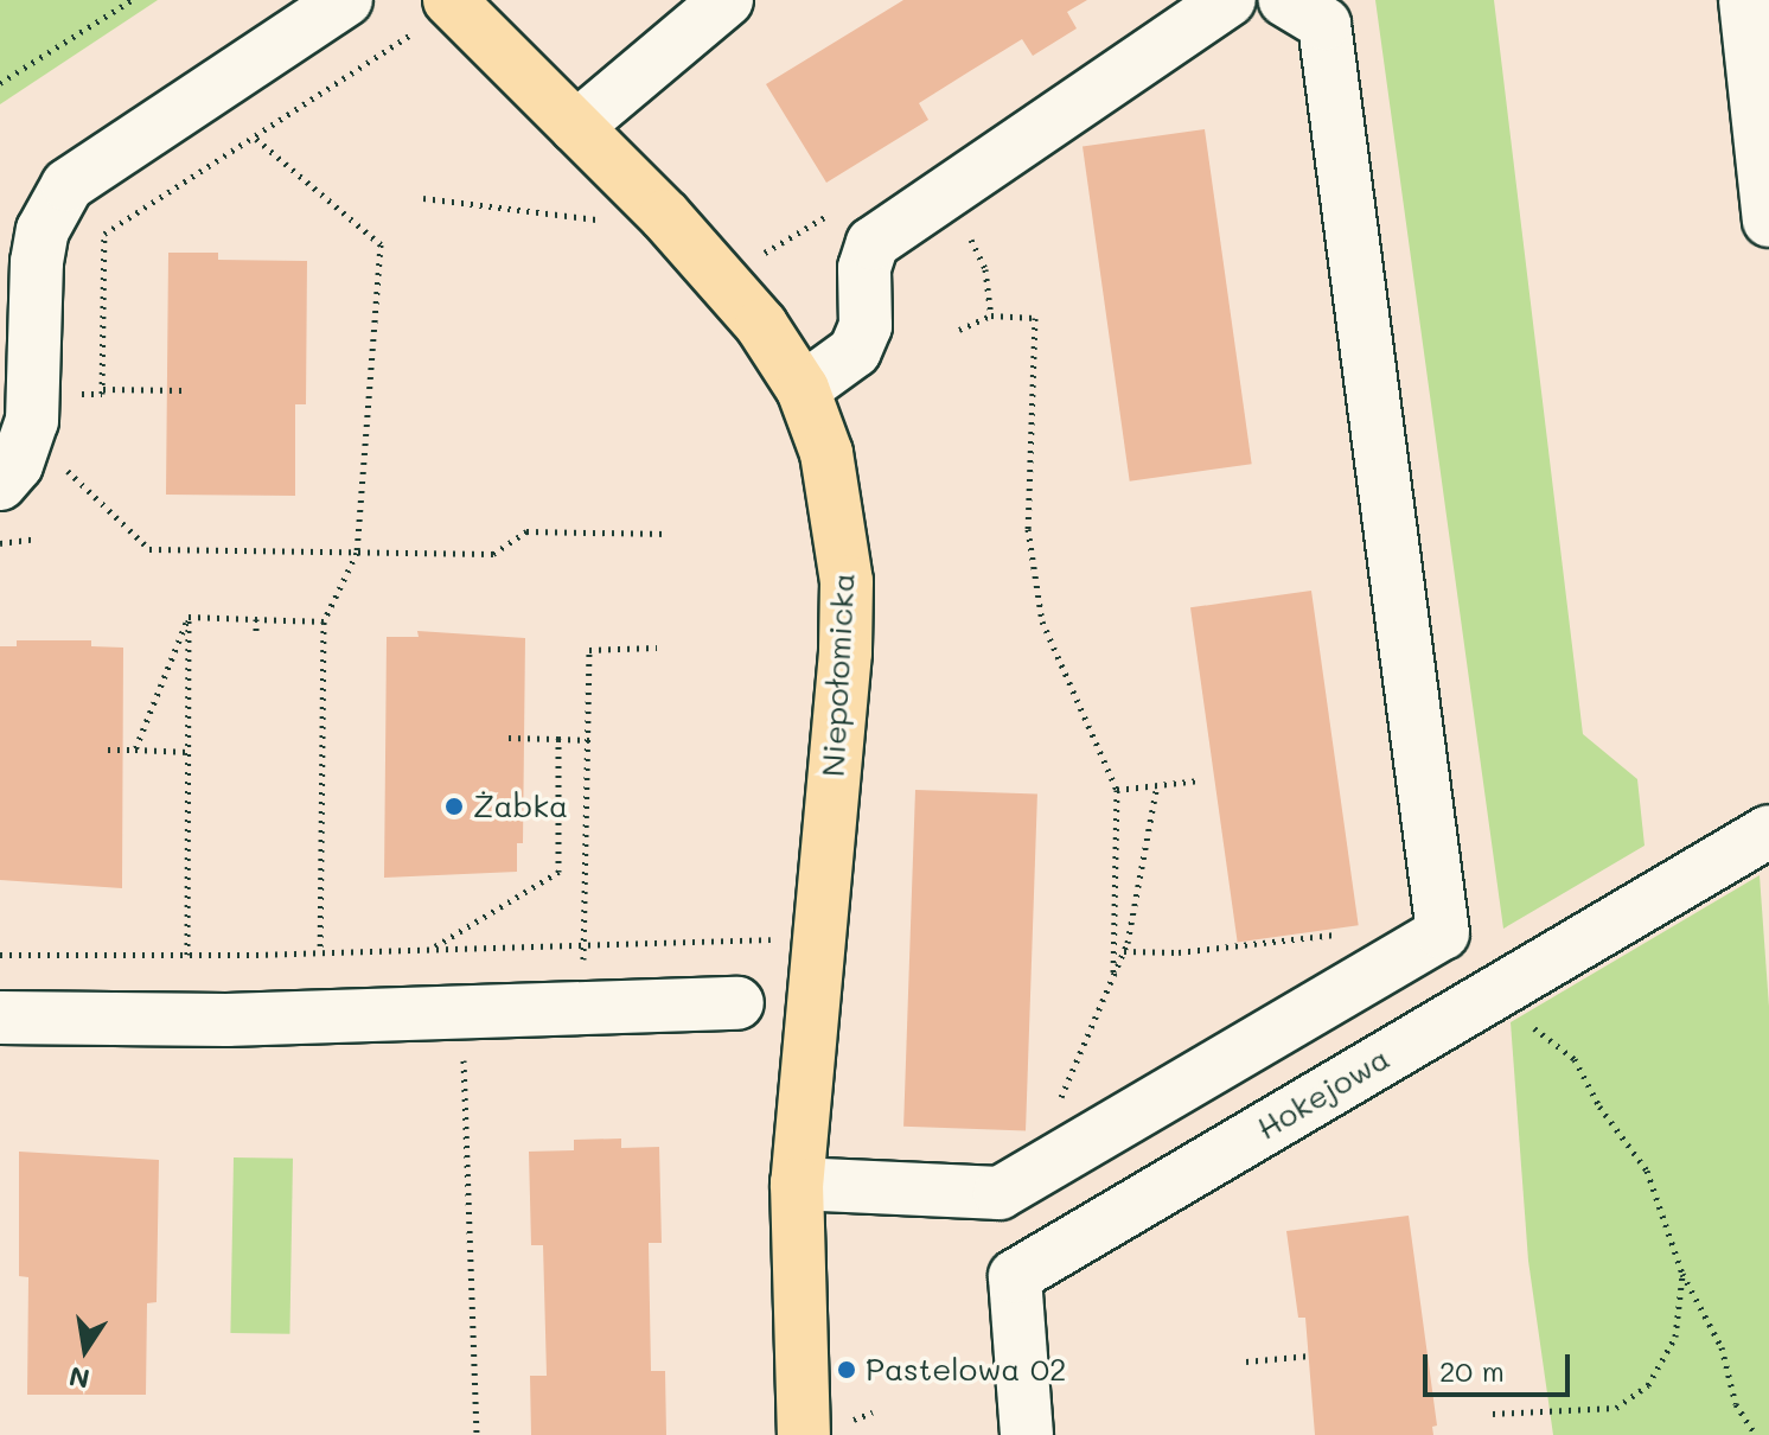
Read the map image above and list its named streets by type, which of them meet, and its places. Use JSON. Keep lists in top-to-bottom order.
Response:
{
  "streets": {
    "main road": ["Niepołomicka"],
    "street": ["Hokejowa"]
  },
  "places": ["Żabka", "Pastelowa 02"],
  "scale_bar": "20 m",
  "north": "bottom"
}
